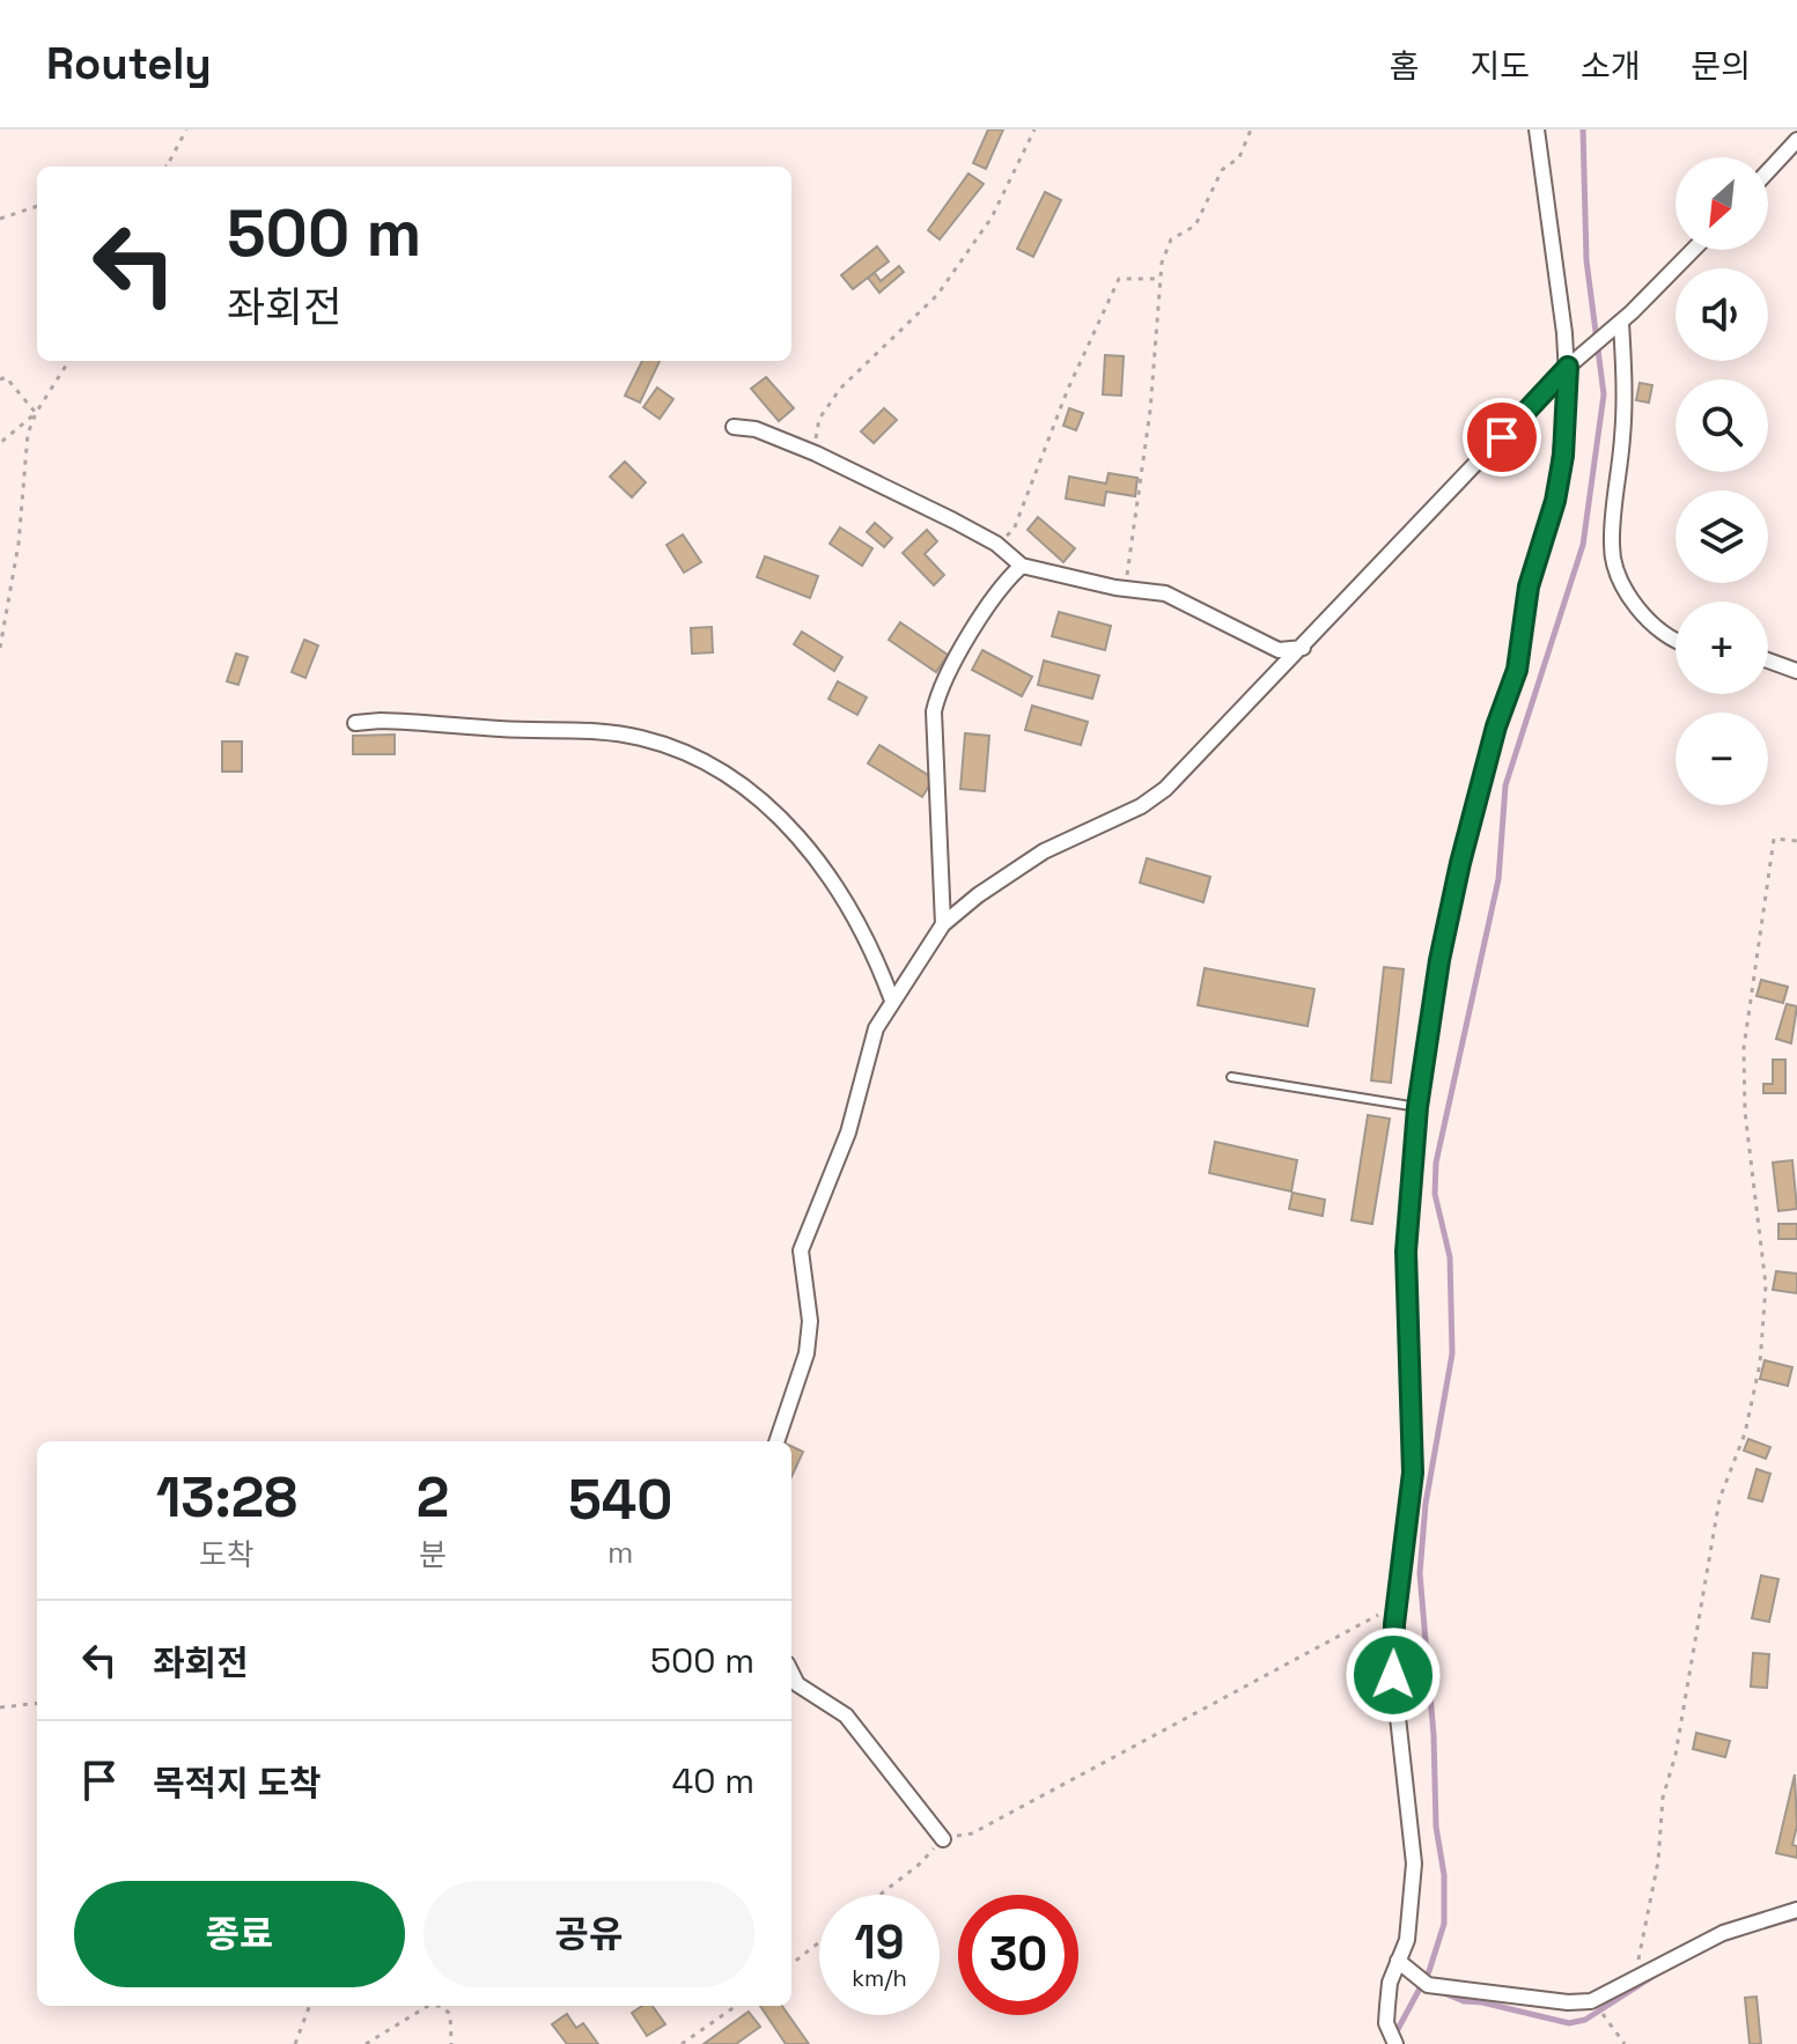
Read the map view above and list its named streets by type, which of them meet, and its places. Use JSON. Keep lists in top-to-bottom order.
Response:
{
  "north": "bottom left",
  "page": {
    "header": "Routely",
    "nav": [
      "홈",
      "지도",
      "소개",
      "문의"
    ],
    "map_buttons": ["+", "−"],
    "turn": ["500 m", "좌회전"],
    "eta": [
      "13:28",
      "도착",
      "2",
      "분",
      "540",
      "m"
    ],
    "list": [
      {
        "name": "좌회전",
        "value": "500 m"
      },
      {
        "name": "목적지 도착",
        "value": "40 m"
      }
    ],
    "buttons": ["종료", "공유"],
    "speed": "19 km/h",
    "limit": "30"
  }
}
